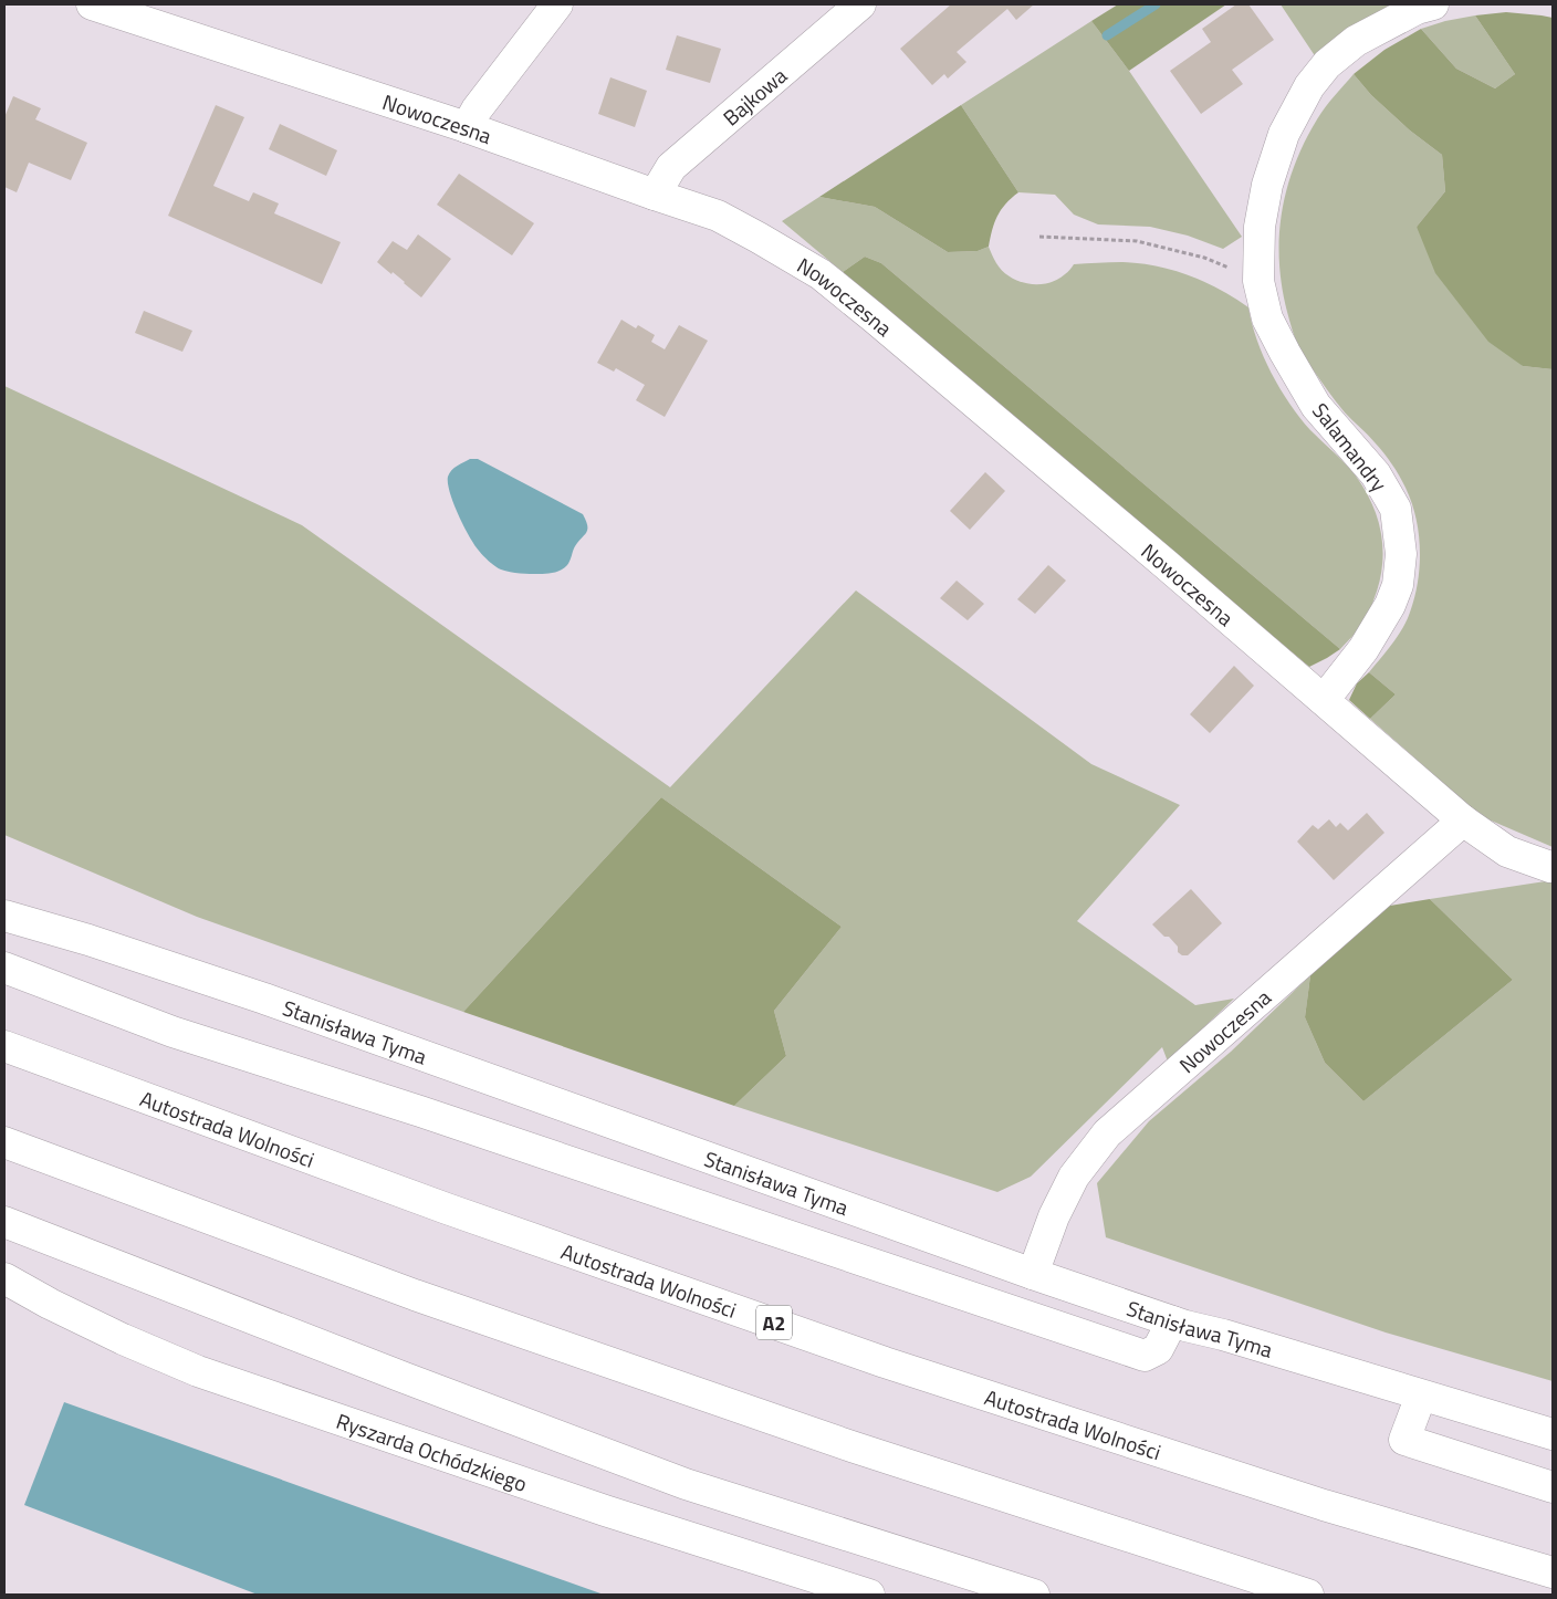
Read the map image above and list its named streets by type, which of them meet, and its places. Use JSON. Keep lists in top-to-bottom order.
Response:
{
  "streets": {
    "main road": [
      "Bajkowa",
      "Nowoczesna",
      "Salamandry",
      "Stanisława Tyma",
      "Autostrada Wolności",
      "A2",
      "Ryszarda Ochódzkiego"
    ]
  },
  "crossings": [
    ["Bajkowa", "Nowoczesna"],
    ["Nowoczesna", "Salamandry"],
    ["Nowoczesna", "Stanisława Tyma"]
  ]
}
